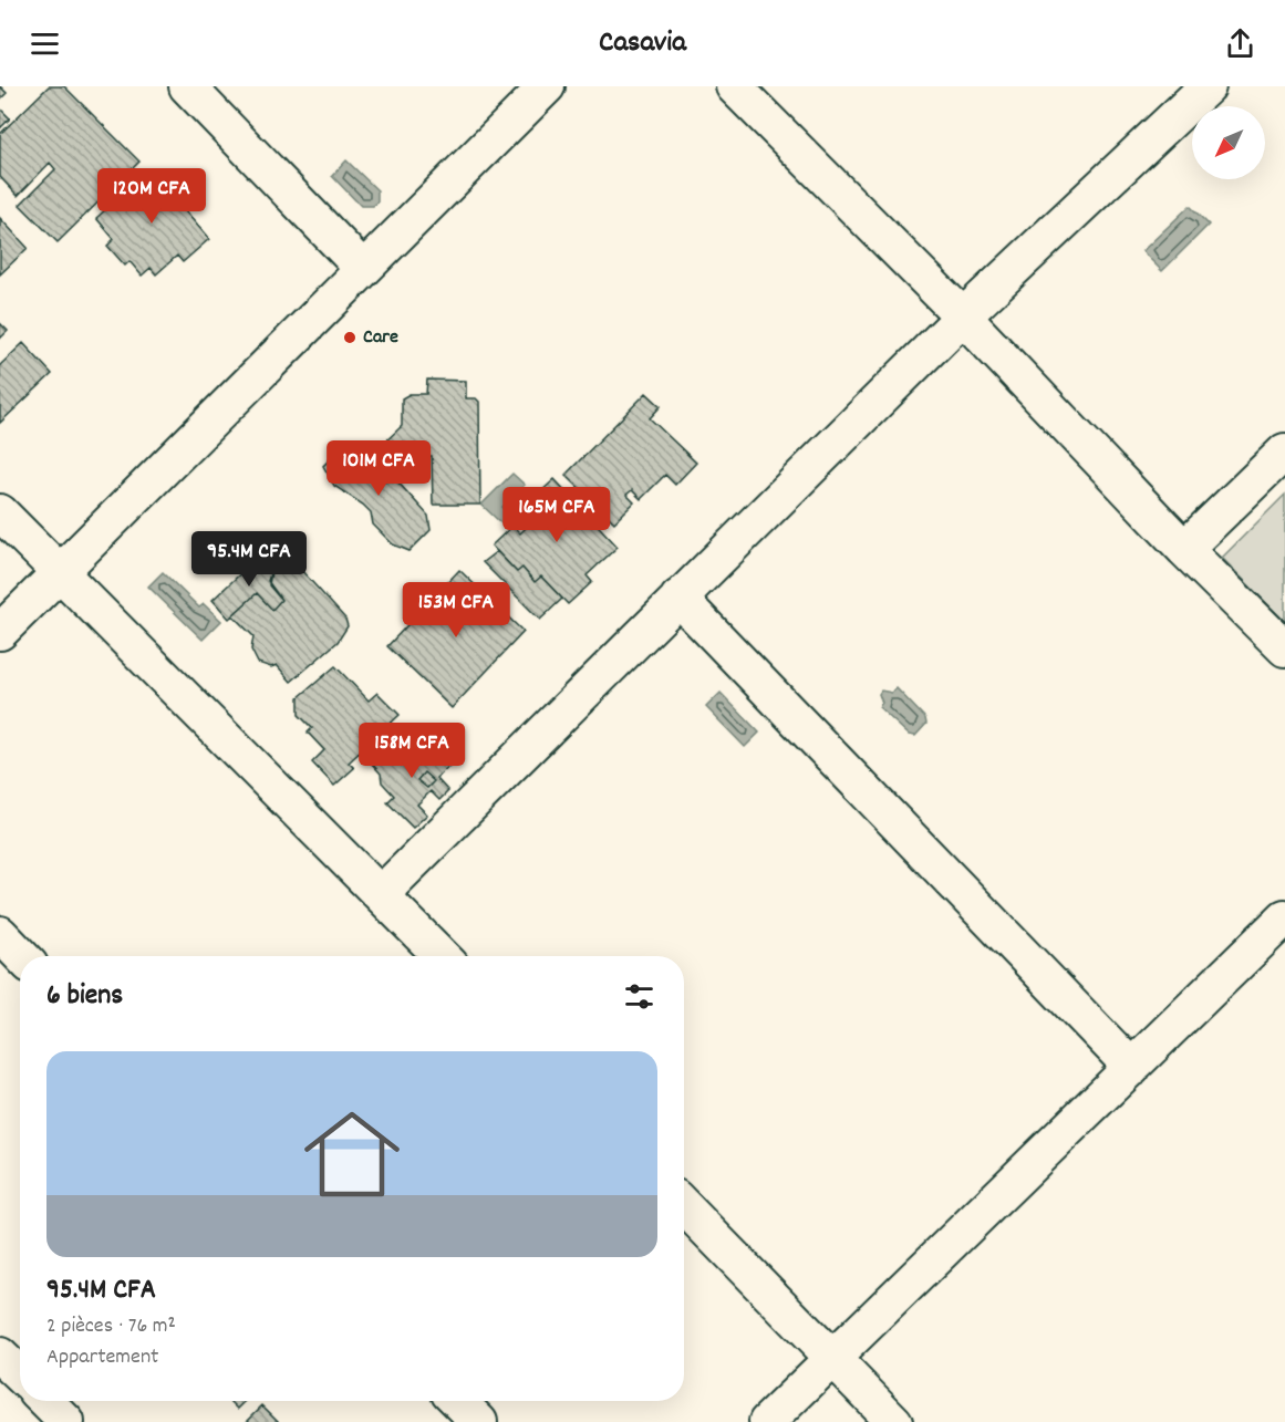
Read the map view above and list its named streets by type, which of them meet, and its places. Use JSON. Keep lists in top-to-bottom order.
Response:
{
  "places": ["Care"],
  "north": "bottom left",
  "page": {
    "header": "Casavia",
    "price": [
      "120M CFA",
      "101M CFA",
      "165M CFA",
      "95.4M CFA",
      "153M CFA",
      "158M CFA"
    ],
    "heading": "6 biens",
    "list": [
      {
        "name": "95.4M CFA",
        "note": "2 pièces · 76 m² · Appartement"
      }
    ]
  }
}
